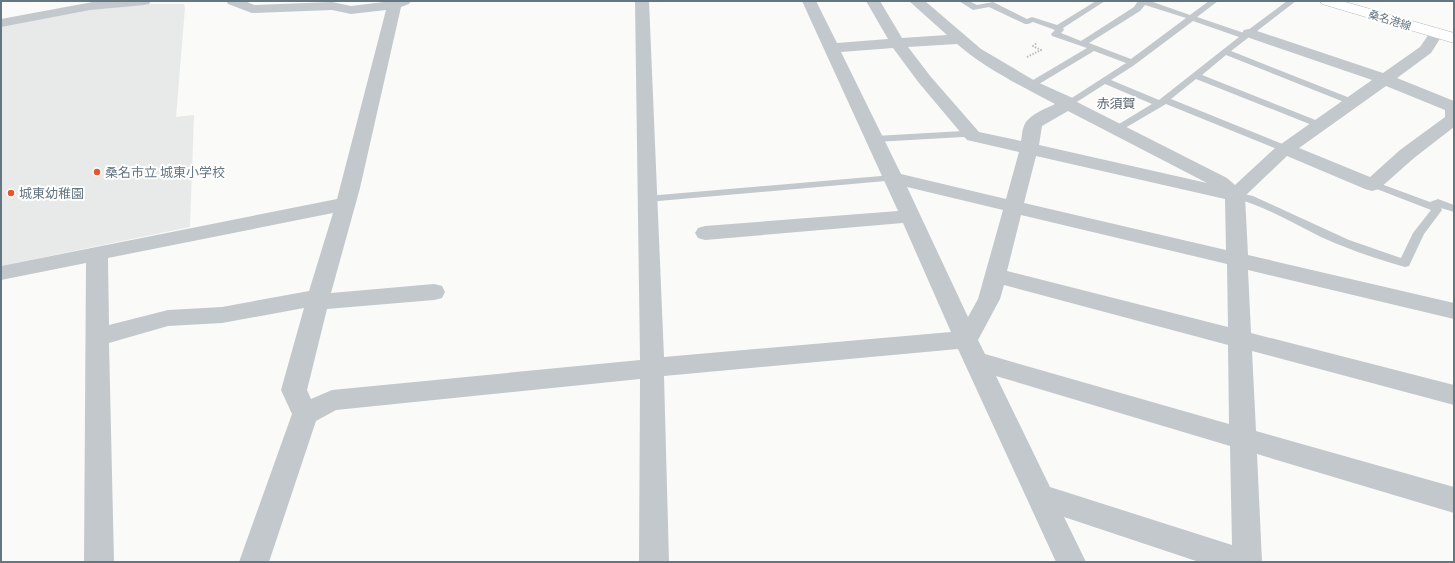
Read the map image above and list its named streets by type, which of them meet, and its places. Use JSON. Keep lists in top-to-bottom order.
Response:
{
  "streets": {
    "main road": ["桑名港線"]
  },
  "districts": ["赤須賀"],
  "places": ["桑名市立 城東小学校", "城東幼稚園"]
}
